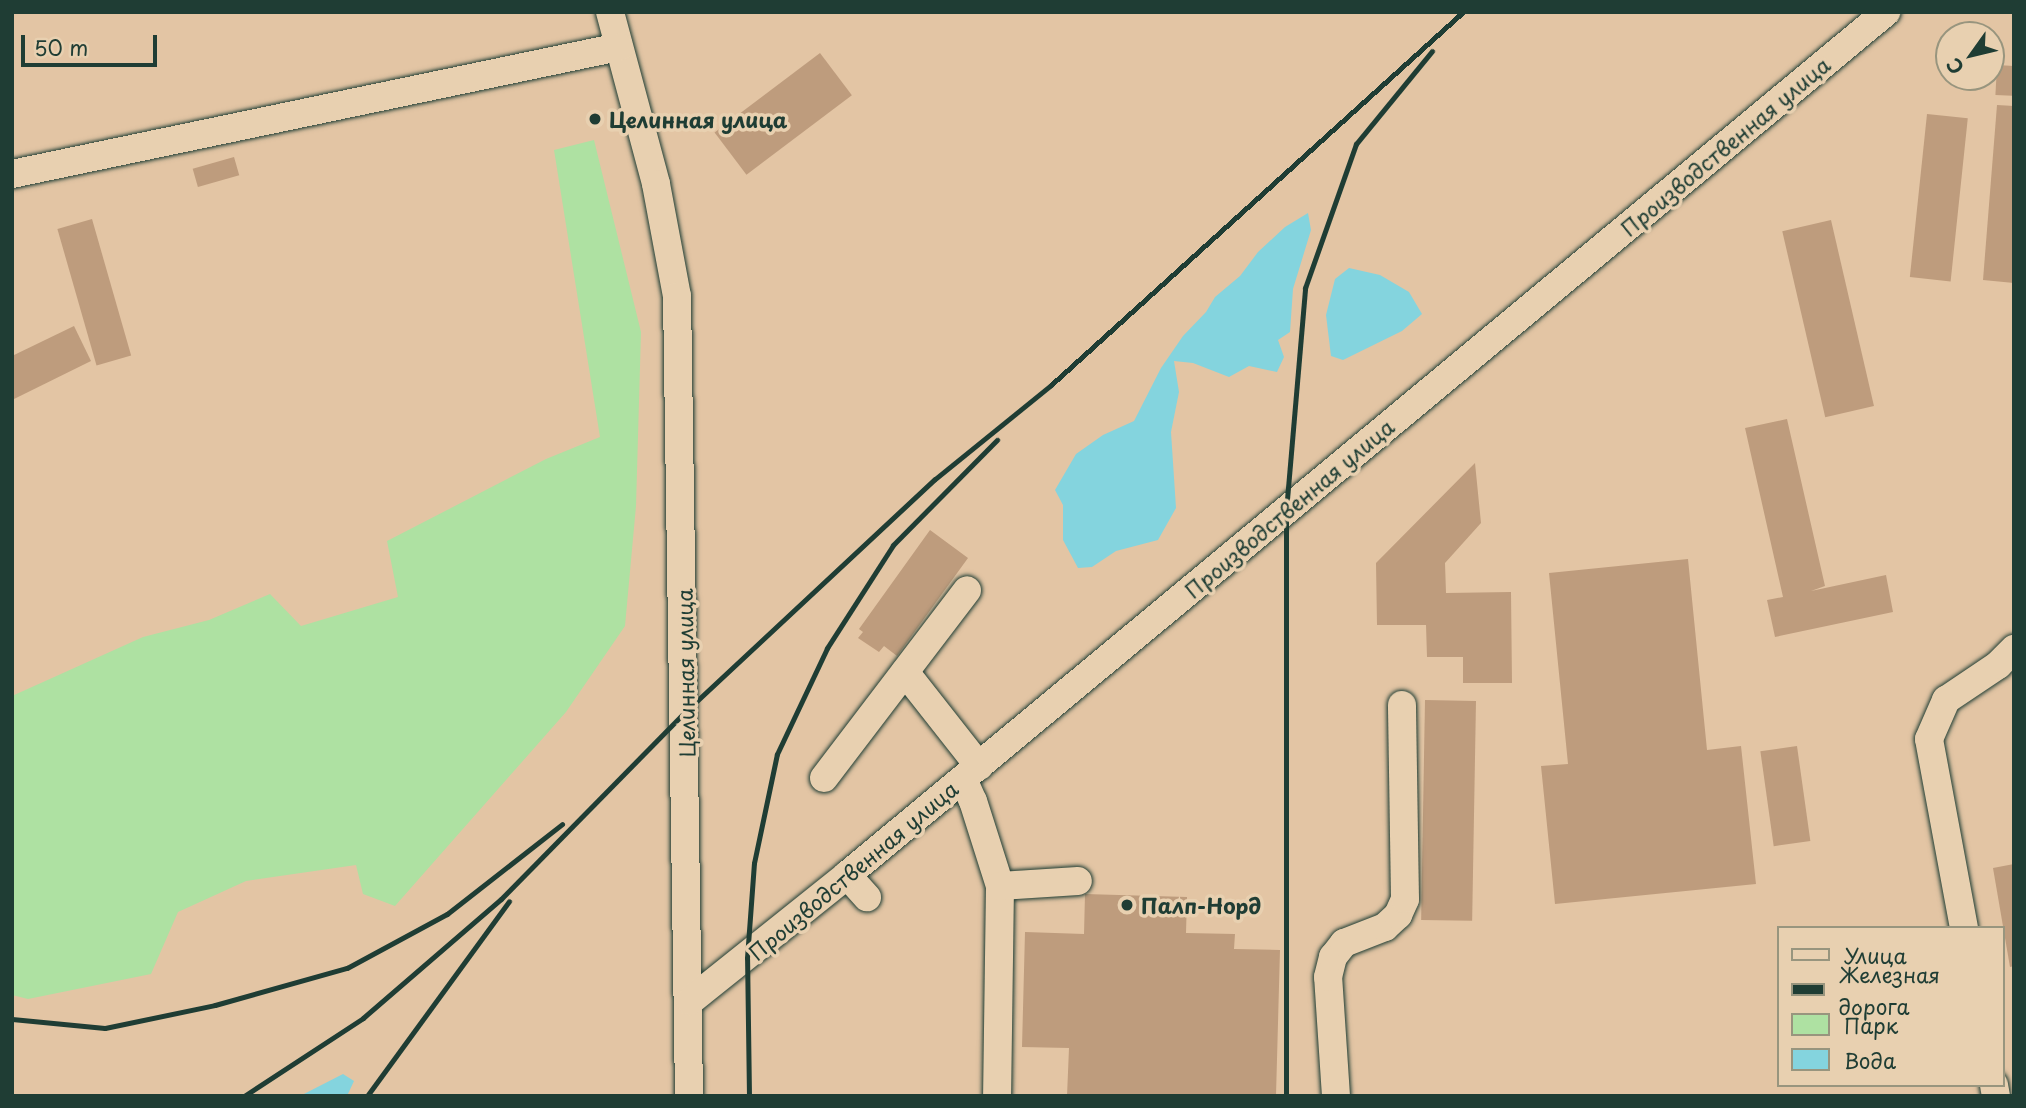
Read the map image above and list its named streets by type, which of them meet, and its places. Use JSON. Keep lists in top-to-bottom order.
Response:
{
  "streets": {
    "street": ["Производственная улица", "Целинная улица"]
  },
  "crossings": [
    ["Производственная улица", "Целинная улица"]
  ],
  "places": ["Целинная улица", "Палп-Норд"],
  "legend": [
    "Улица",
    "Железная дорога",
    "Парк",
    "Вода"
  ],
  "scale_bar": "50 m",
  "north": "bottom left"
}
